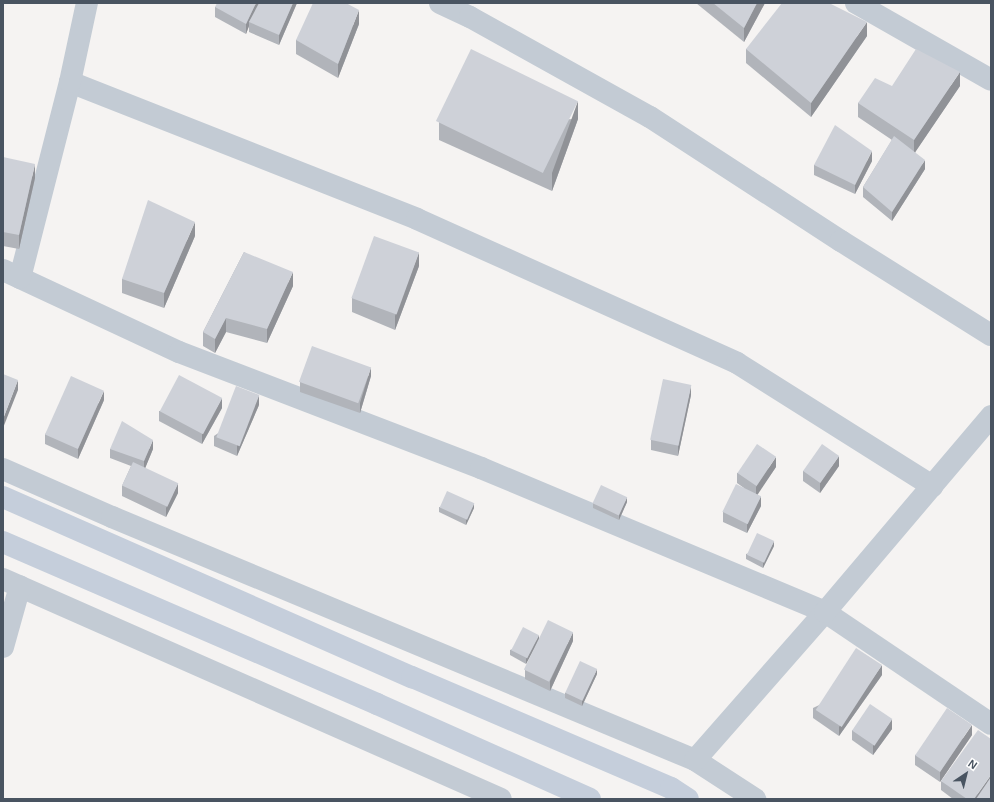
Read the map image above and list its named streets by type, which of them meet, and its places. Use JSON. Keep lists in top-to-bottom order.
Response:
{
  "north": "top right"
}
